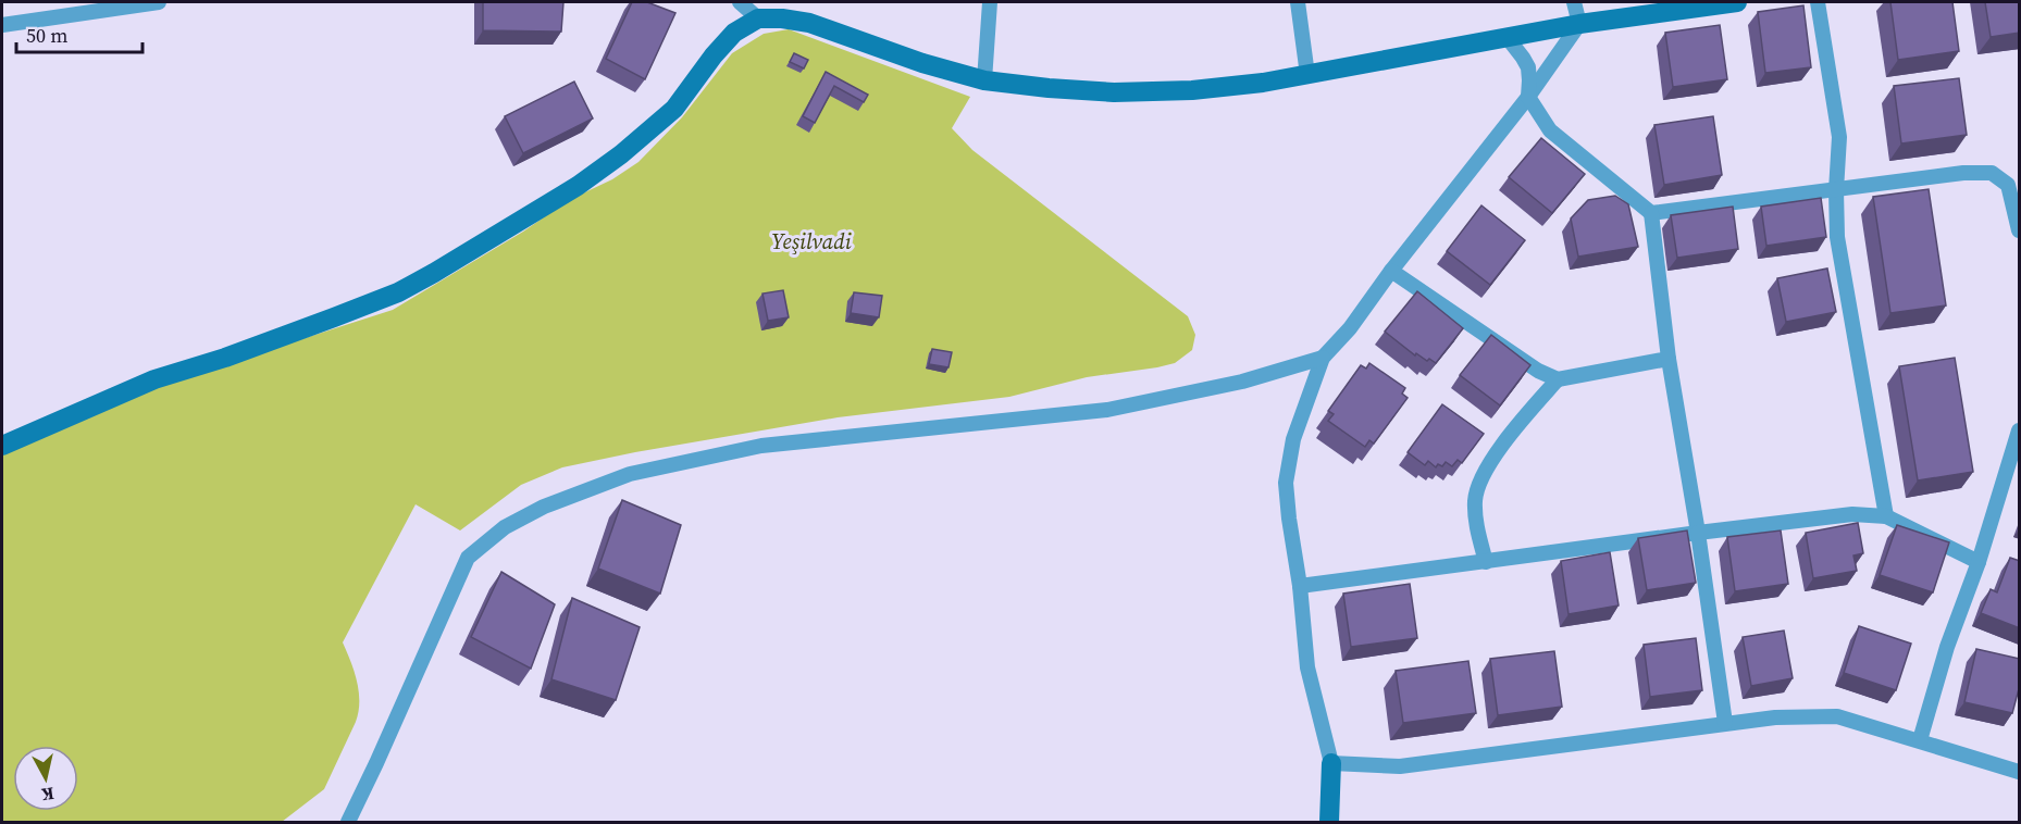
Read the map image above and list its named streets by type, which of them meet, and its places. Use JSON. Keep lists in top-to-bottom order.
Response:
{
  "parks": ["Yeşilvadi"],
  "scale_bar": "50 m",
  "north": "bottom"
}
